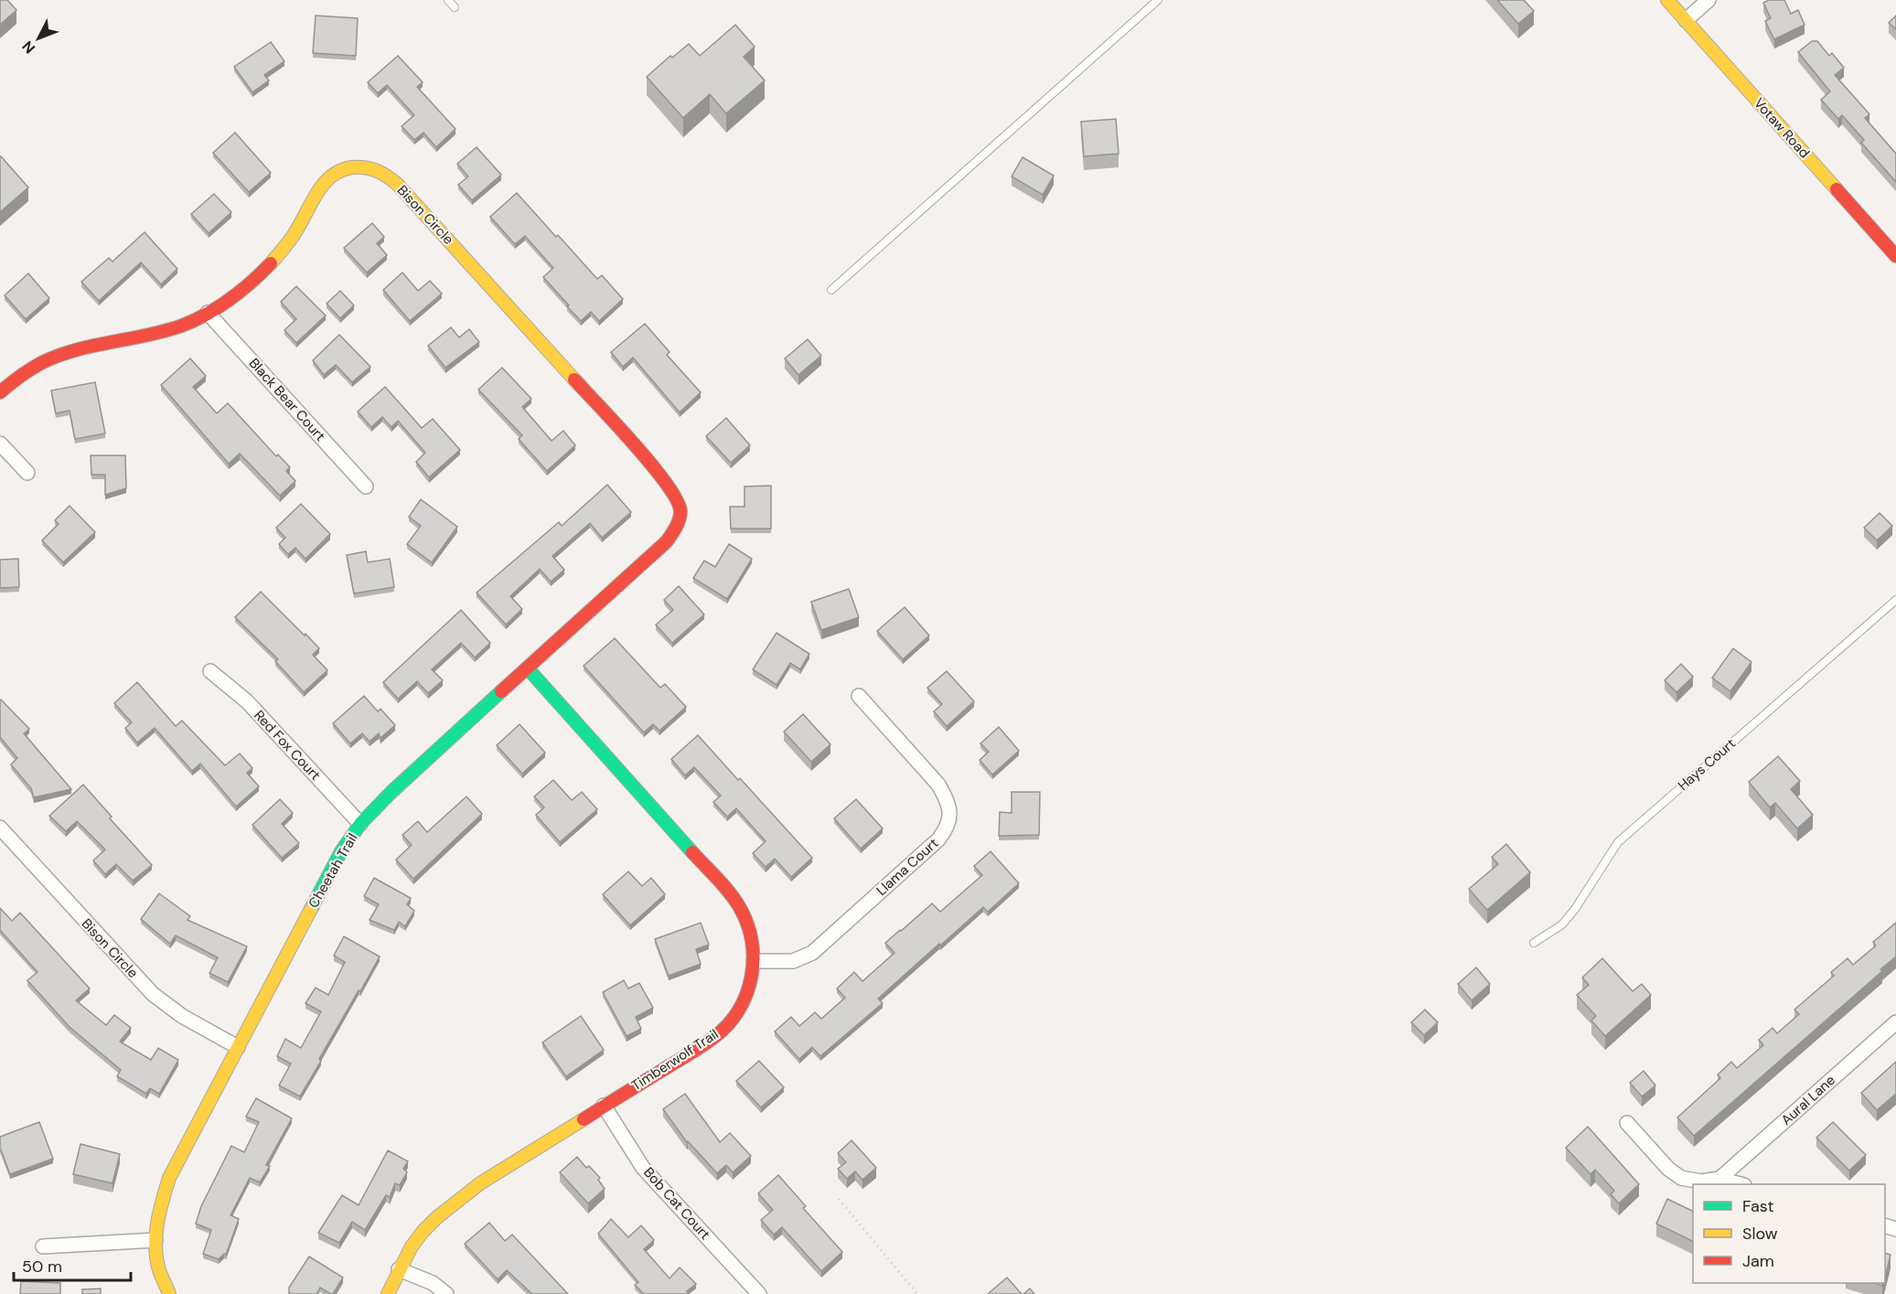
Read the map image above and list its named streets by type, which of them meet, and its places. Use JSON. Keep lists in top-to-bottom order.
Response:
{
  "streets": {
    "street": [
      "Votaw Road",
      "Bison Circle",
      "Black Bear Court",
      "Red Fox Court",
      "Llama Court",
      "Cheetah Trail",
      "Timberwolf Trail",
      "Aural Lane",
      "Bob Cat Court"
    ],
    "lane": ["Hays Court"]
  },
  "crossings": [
    ["Bison Circle", "Black Bear Court"],
    ["Bison Circle", "Cheetah Trail"],
    ["Red Fox Court", "Cheetah Trail"],
    ["Llama Court", "Timberwolf Trail"],
    ["Cheetah Trail", "Timberwolf Trail"],
    ["Timberwolf Trail", "Bob Cat Court"]
  ],
  "legend": ["Fast", "Slow", "Jam"],
  "scale_bar": "50 m",
  "north": "bottom left"
}
